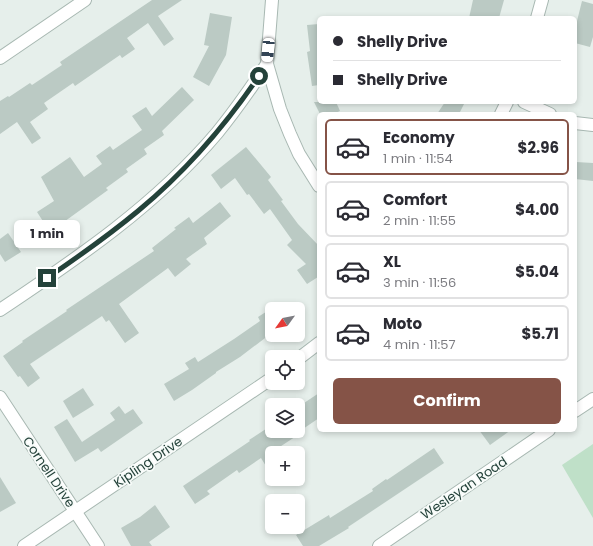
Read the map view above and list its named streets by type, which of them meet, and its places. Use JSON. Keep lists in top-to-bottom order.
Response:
{
  "streets": {
    "street": ["Kipling Drive", "Cornell Drive", "Wesleyan Road"]
  },
  "crossings": [
    ["Kipling Drive", "Cornell Drive"]
  ],
  "north": "bottom left",
  "page": {
    "banner": ["Shelly Drive", "Shelly Drive"],
    "list": [
      {
        "name": "Economy",
        "note": "1 min · 11:54",
        "value": "$2.96"
      },
      {
        "name": "Comfort",
        "note": "2 min · 11:55",
        "value": "$4.00"
      },
      {
        "name": "XL",
        "note": "3 min · 11:56",
        "value": "$5.04"
      },
      {
        "name": "Moto",
        "note": "4 min · 11:57",
        "value": "$5.71"
      }
    ],
    "bubble": "1 min",
    "map_buttons": ["+", "−"],
    "buttons": "Confirm"
  }
}
